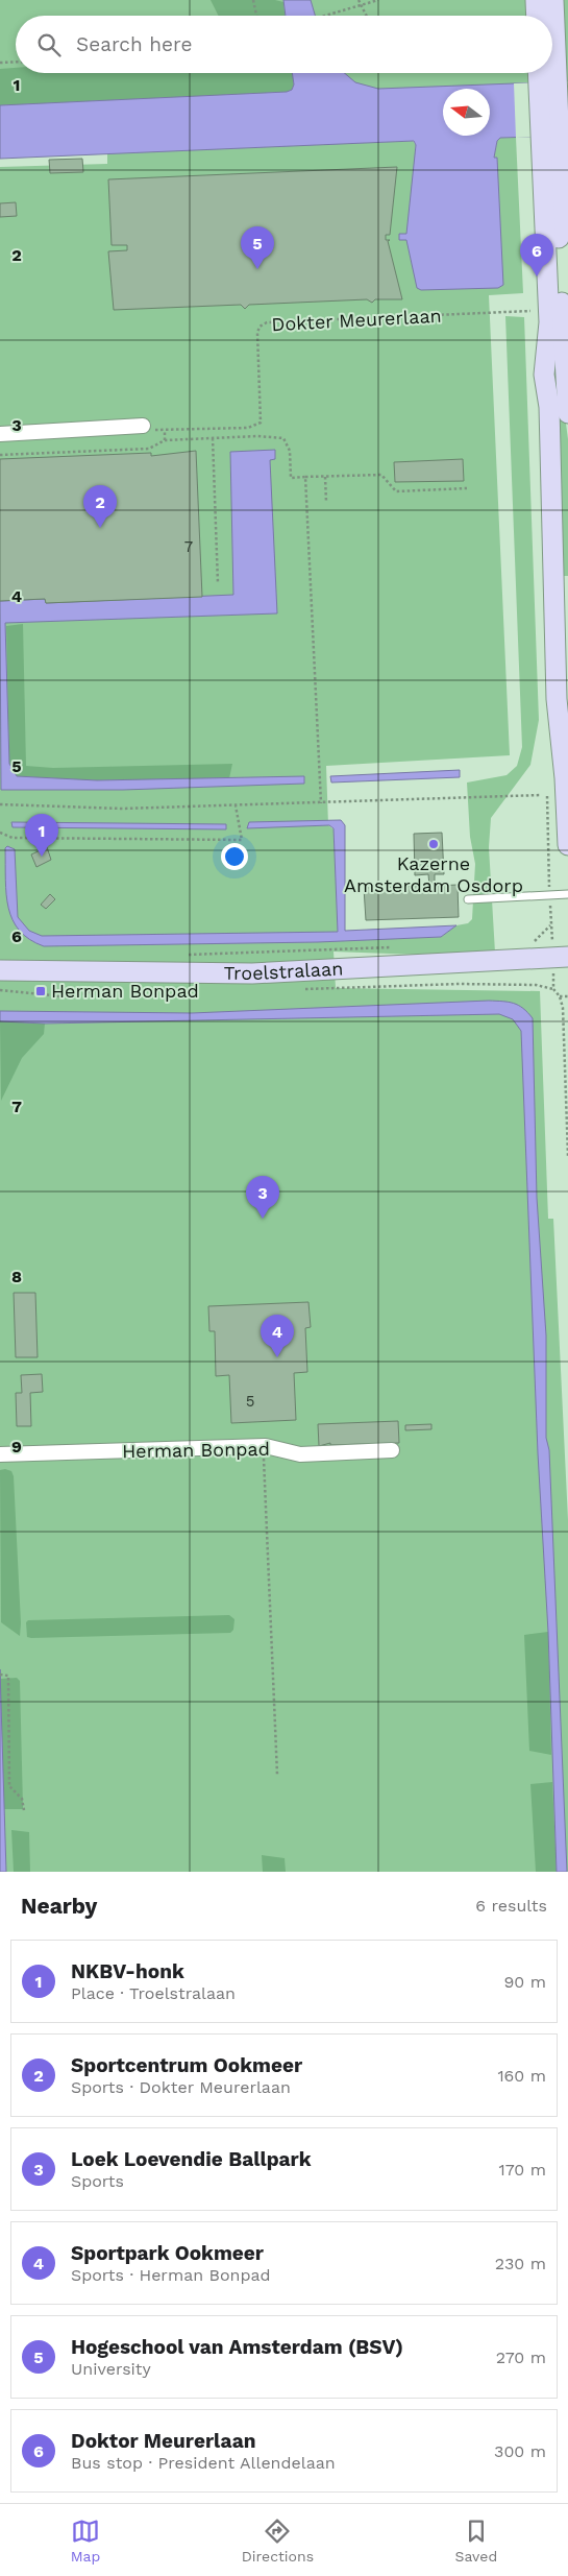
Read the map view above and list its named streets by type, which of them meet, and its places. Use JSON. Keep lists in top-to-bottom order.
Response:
{
  "streets": {
    "main road": ["Troelstralaan"],
    "street": ["Herman Bonpad"],
    "path": ["Dokter Meurerlaan"]
  },
  "places": {
    "other": ["Kazerne Amsterdam Osdorp"],
    "transit": ["Herman Bonpad"]
  },
  "house_numbers": ["7", "5"],
  "north": "left",
  "page": {
    "search": "Search here",
    "pins": [
      "5",
      "6",
      "2",
      "1",
      "3",
      "4"
    ],
    "heading": ["Nearby", "6 results"],
    "list": [
      {
        "mark": "1",
        "name": "NKBV-honk",
        "note": "Place · Troelstralaan",
        "value": "90 m"
      },
      {
        "mark": "2",
        "name": "Sportcentrum Ookmeer",
        "note": "Sports · Dokter Meurerlaan",
        "value": "160 m"
      },
      {
        "mark": "3",
        "name": "Loek Loevendie Ballpark",
        "note": "Sports",
        "value": "170 m"
      },
      {
        "mark": "4",
        "name": "Sportpark Ookmeer",
        "note": "Sports · Herman Bonpad",
        "value": "230 m"
      },
      {
        "mark": "5",
        "name": "Hogeschool van Amsterdam (BSV)",
        "note": "University",
        "value": "270 m"
      },
      {
        "mark": "6",
        "name": "Doktor Meurerlaan",
        "note": "Bus stop · President Allendelaan",
        "value": "300 m"
      }
    ],
    "nav": ["Map", "Directions", "Saved"]
  },
  "grid": {
    "rows": [
      "1",
      "2",
      "3",
      "4",
      "5",
      "6",
      "7",
      "8",
      "9"
    ]
  }
}
